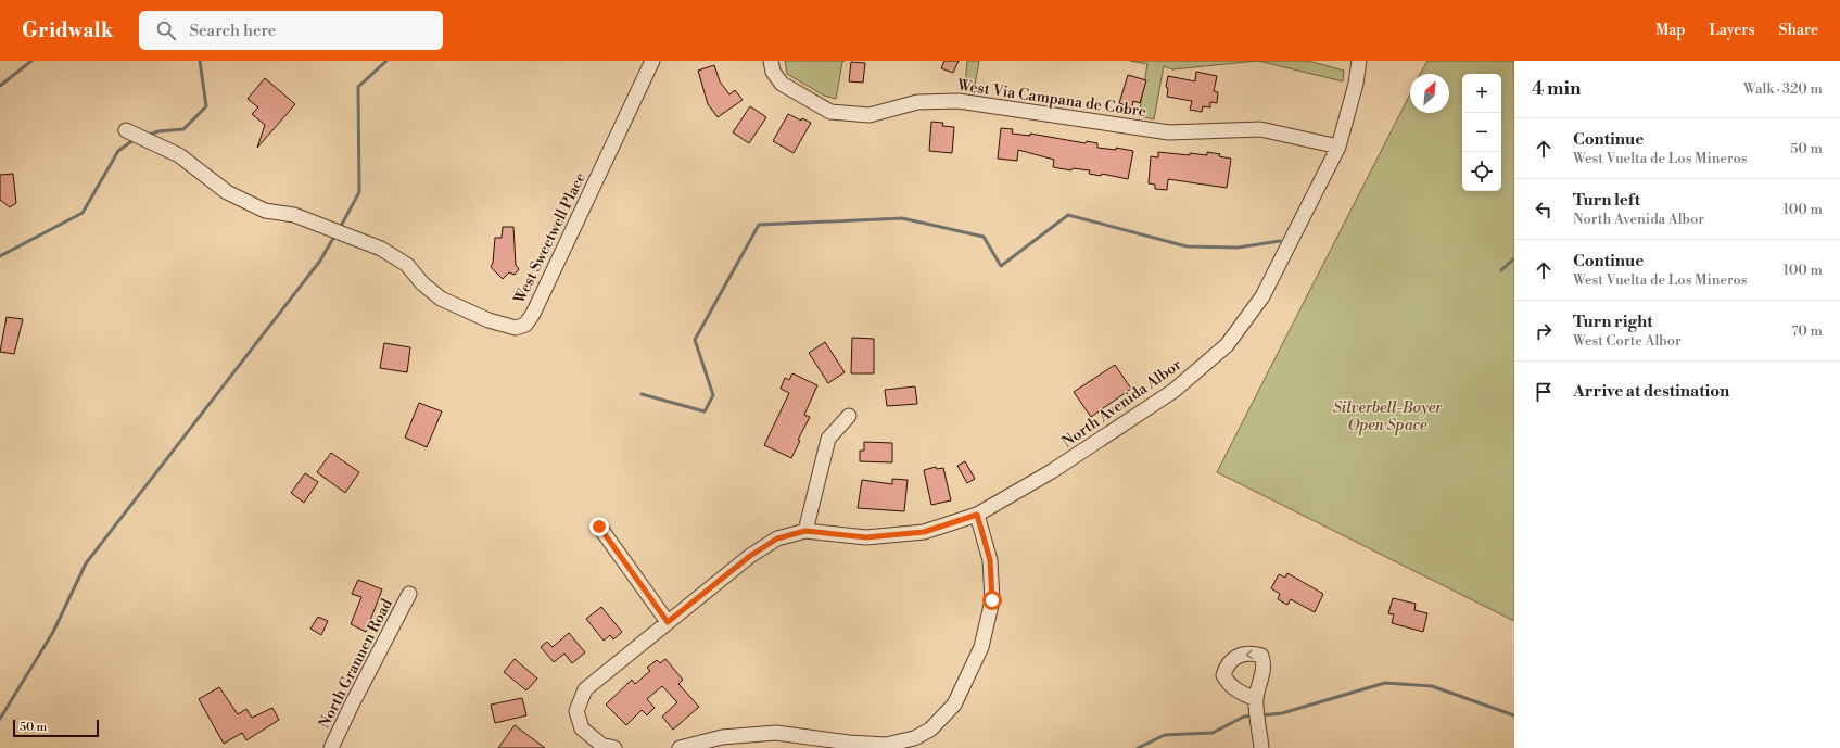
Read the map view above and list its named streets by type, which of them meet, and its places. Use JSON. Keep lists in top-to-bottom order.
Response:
{
  "streets": {
    "street": [
      "West Via Campana de Cobre",
      "West Sweetwell Place",
      "North Avenida Albor",
      "North Grannen Road"
    ]
  },
  "crossings": [
    ["West Via Campana de Cobre", "North Avenida Albor"]
  ],
  "parks": ["Silverbell-Boyer Open Space"],
  "scale_bar": "50 m",
  "north": "top right",
  "page": {
    "header": "Gridwalk",
    "search": "Search here",
    "nav": ["Map", "Layers", "Share"],
    "heading": ["4 min", "Walk · 320 m"],
    "map_buttons": ["+", "−"],
    "list": [
      ["Continue", "West Vuelta de Los Mineros", "50 m"],
      ["Turn left", "North Avenida Albor", "100 m"],
      ["Continue", "West Vuelta de Los Mineros", "100 m"],
      ["Turn right", "West Corte Albor", "70 m"],
      "Arrive at destination"
    ],
    "scale": "50 m"
  }
}
